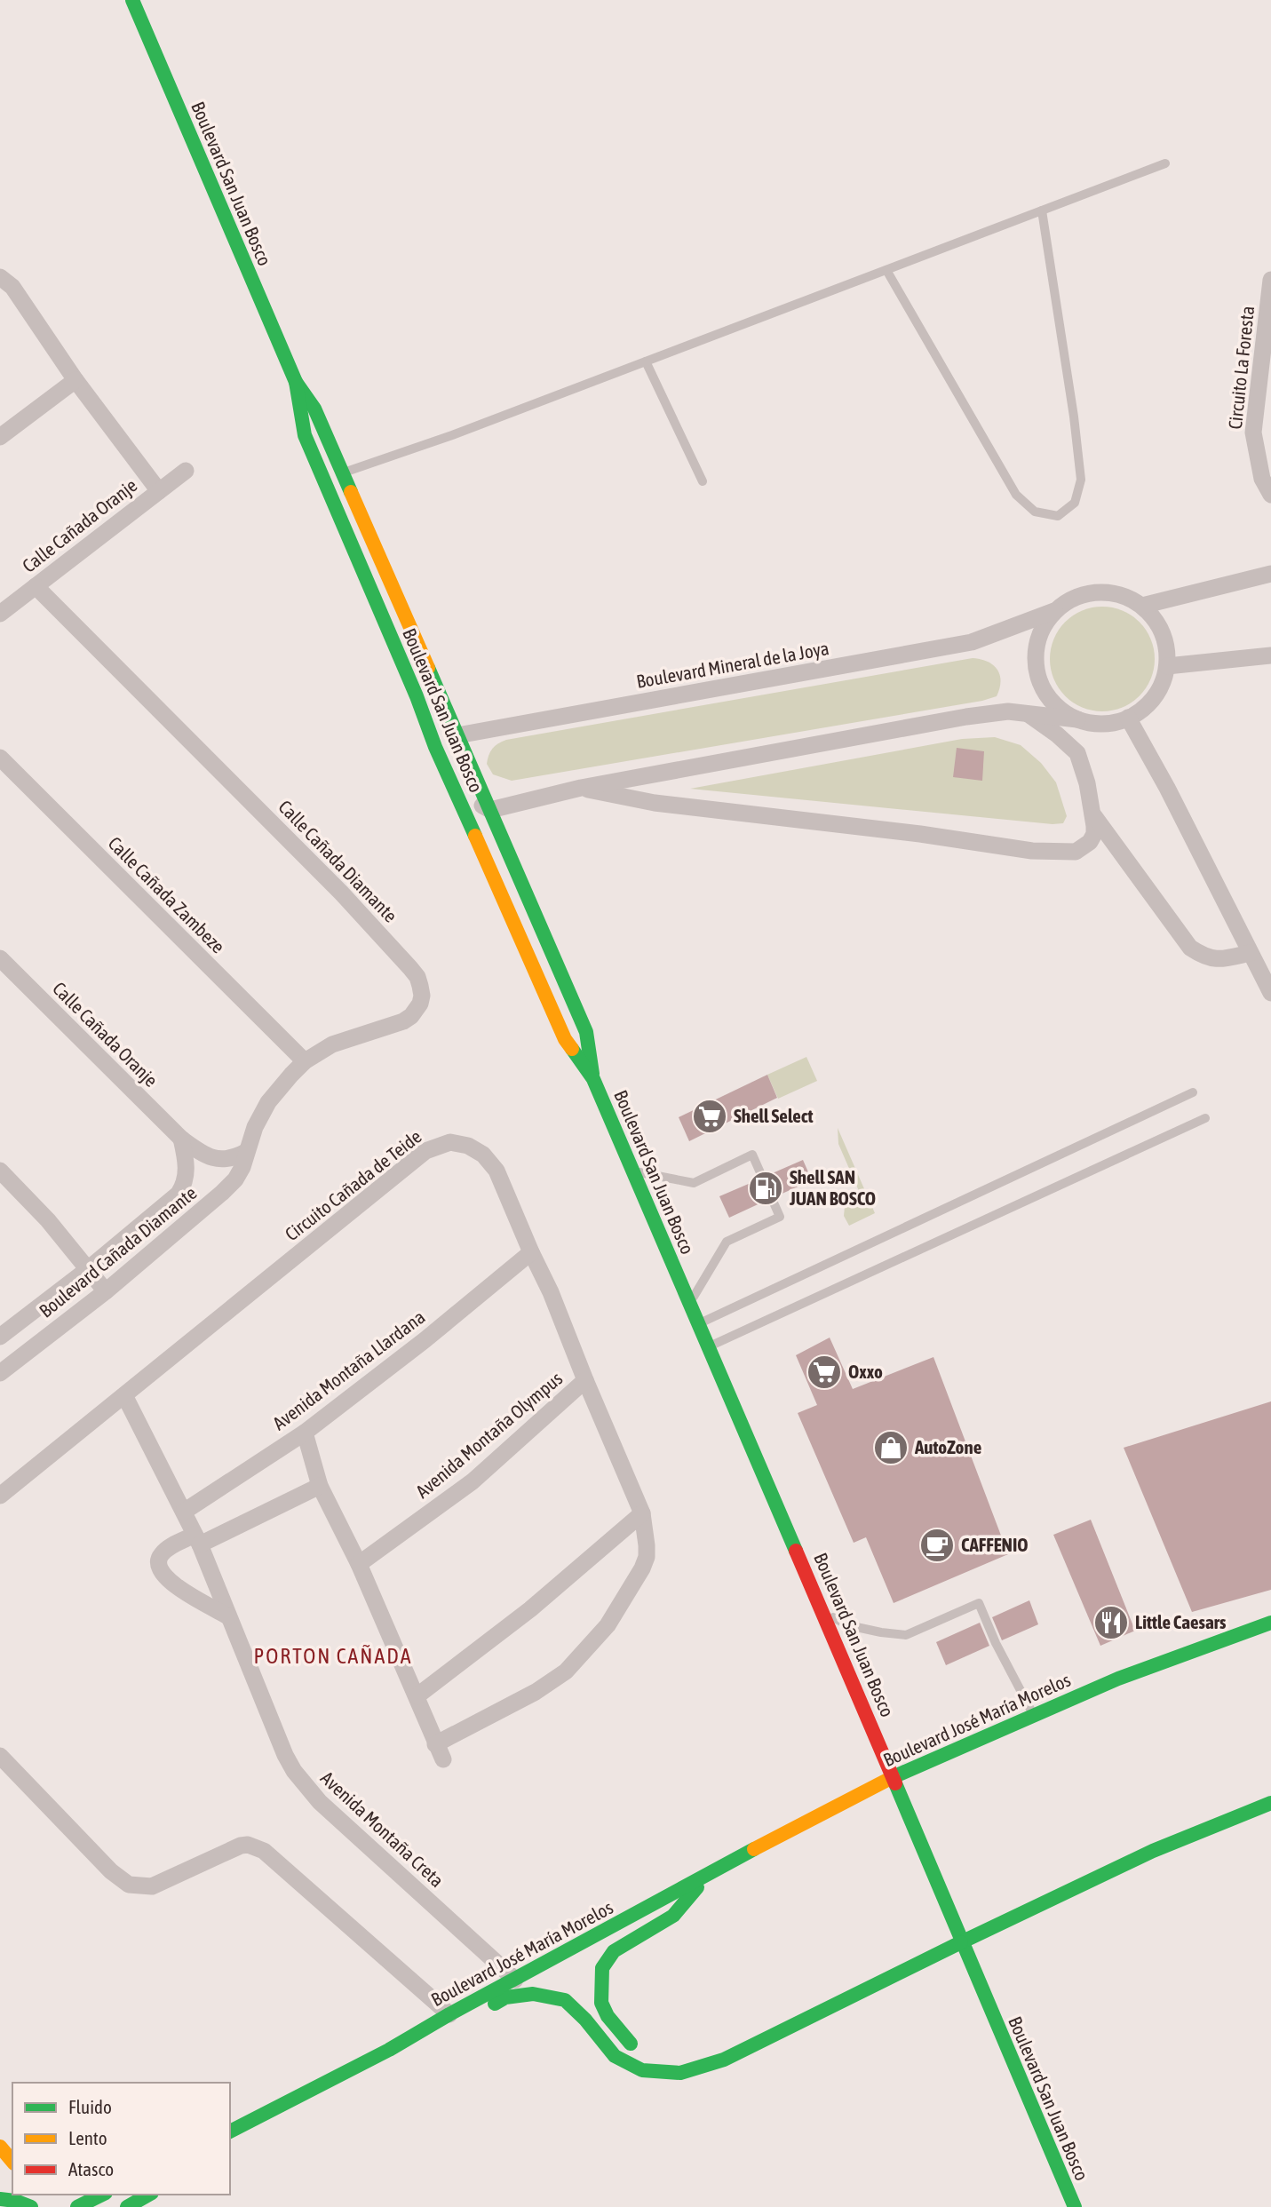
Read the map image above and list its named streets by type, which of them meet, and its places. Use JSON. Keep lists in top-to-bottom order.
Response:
{
  "streets": {
    "main road": ["Boulevard San Juan Bosco", "Boulevard José María Morelos"],
    "street": [
      "Circuito La Foresta",
      "Calle Cañada Oranje",
      "Boulevard Mineral de la Joya",
      "Calle Cañada Diamante",
      "Calle Cañada Zambeze",
      "Circuito Cañada de Teide",
      "Boulevard Cañada Diamante",
      "Avenida Montaña Llardana",
      "Avenida Montaña Olympus",
      "Avenida Montaña Creta"
    ]
  },
  "crossings": [
    ["Boulevard San Juan Bosco", "Boulevard Mineral de la Joya"],
    ["Boulevard San Juan Bosco", "Boulevard José María Morelos"],
    ["Calle Cañada Oranje", "Calle Cañada Diamante"],
    ["Calle Cañada Oranje", "Boulevard Cañada Diamante"],
    ["Calle Cañada Diamante", "Calle Cañada Zambeze"],
    ["Calle Cañada Diamante", "Boulevard Cañada Diamante"],
    ["Circuito Cañada de Teide", "Avenida Montaña Llardana"],
    ["Circuito Cañada de Teide", "Avenida Montaña Olympus"],
    ["Avenida Montaña Llardana", "Avenida Montaña Creta"],
    ["Boulevard José María Morelos", "Avenida Montaña Creta"]
  ],
  "districts": ["PORTON CAÑADA"],
  "places": {
    "supermarket": ["Shell Select", "Oxxo"],
    "fuel station": ["Shell SAN JUAN BOSCO"],
    "shop": ["AutoZone"],
    "cafe": ["CAFFENIO"],
    "restaurant": ["Little Caesars"]
  },
  "legend": ["Fluido", "Lento", "Atasco"]
}
